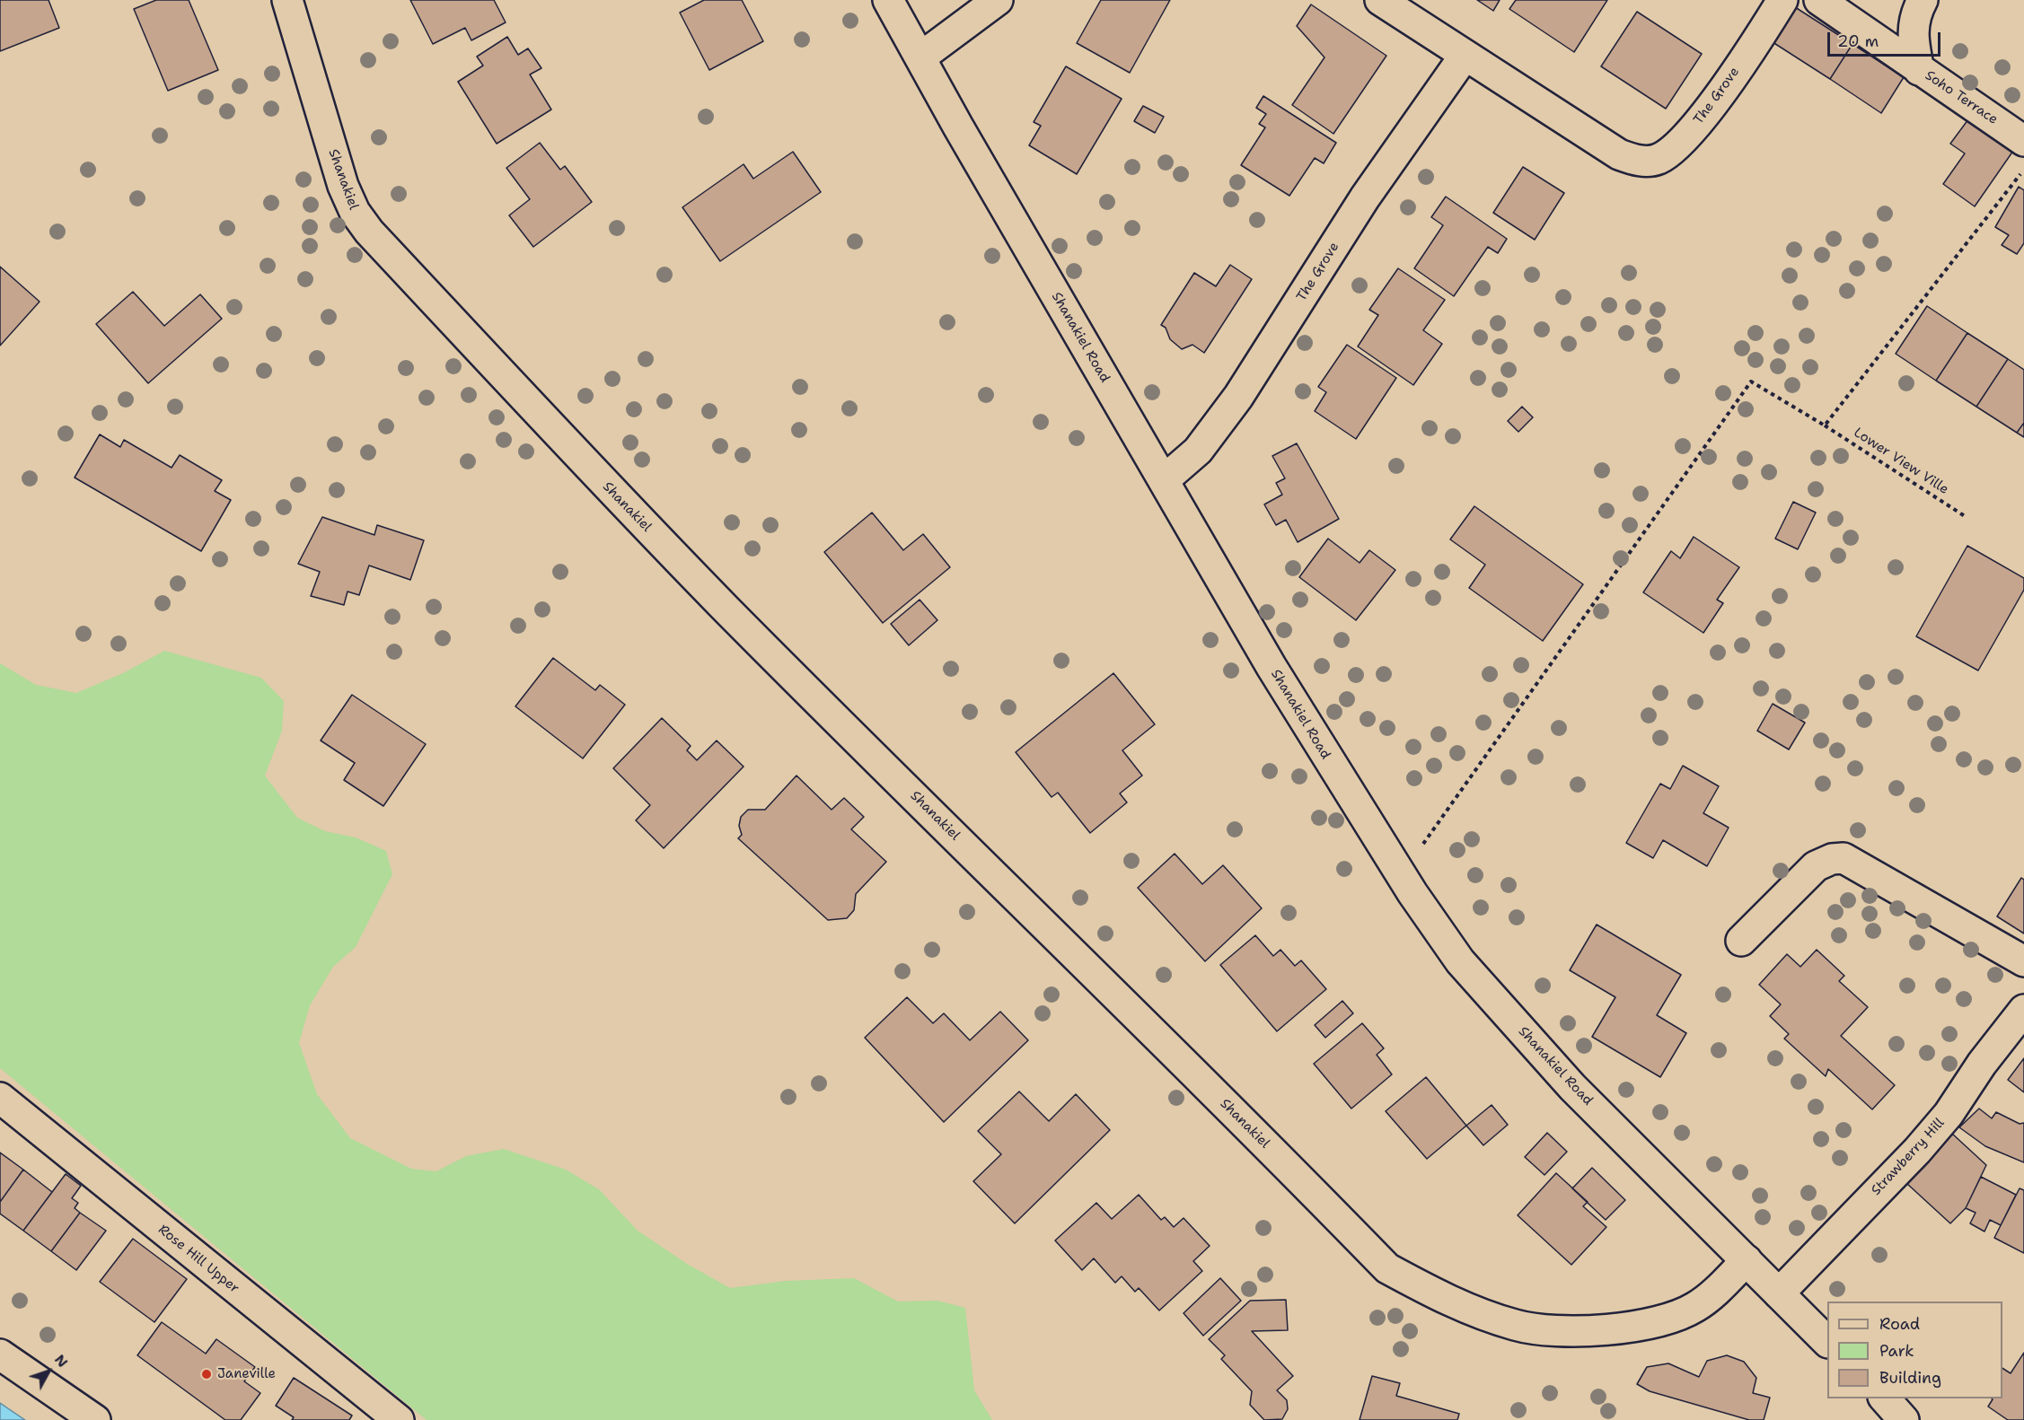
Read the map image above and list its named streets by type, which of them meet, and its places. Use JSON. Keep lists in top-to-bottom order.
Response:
{
  "streets": {
    "street": [
      "The Grove",
      "Soho Terrace",
      "Shanakiel",
      "Shanakiel Road",
      "Strawberry Hill",
      "Rose Hill Upper"
    ],
    "path": ["Lower View Ville"]
  },
  "crossings": [
    ["The Grove", "Shanakiel Road"],
    ["Shanakiel", "Shanakiel Road"],
    ["Shanakiel Road", "Lower View Ville"],
    ["Shanakiel Road", "Strawberry Hill"]
  ],
  "places": ["Janeville"],
  "legend": ["Road", "Park", "Building"],
  "scale_bar": "20 m",
  "north": "top right"
}
